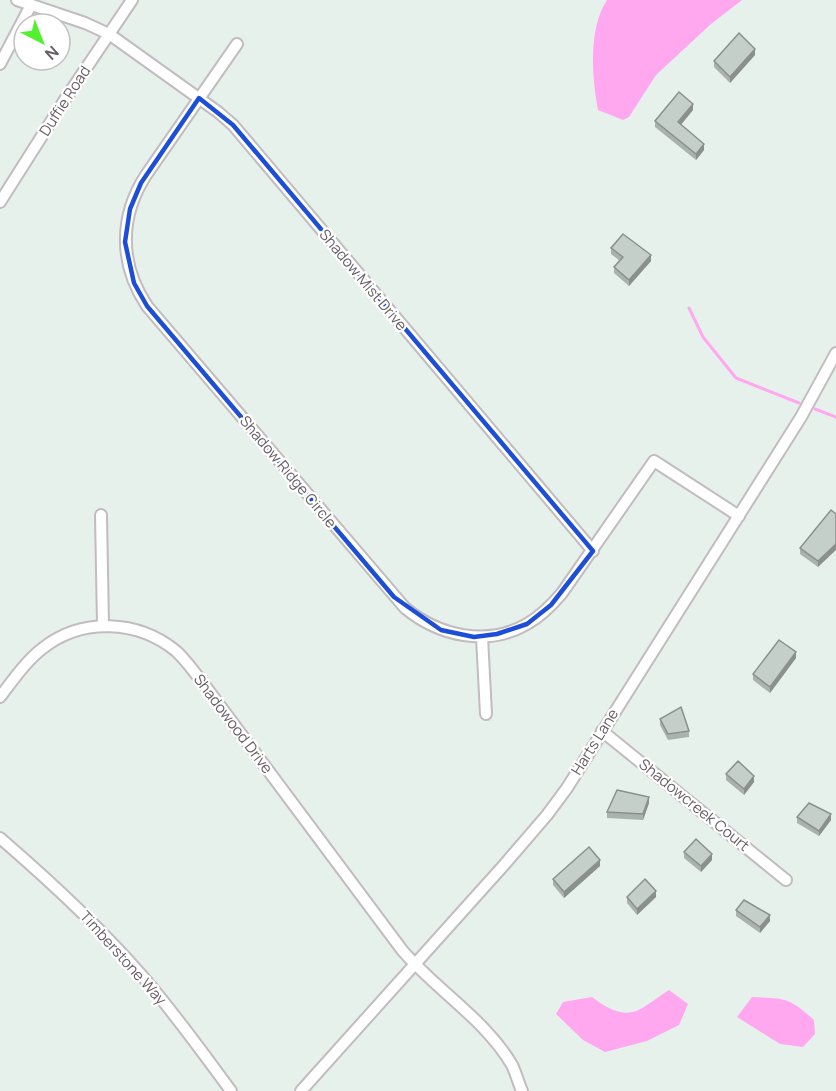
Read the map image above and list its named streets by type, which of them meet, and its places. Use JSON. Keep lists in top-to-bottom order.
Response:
{
  "streets": {
    "street": [
      "Duffie Road",
      "Shadow Mist Drive",
      "Shadow Ridge Circle",
      "Shadowood Drive",
      "Harts Lane",
      "Shadowcreek Court",
      "Timberstone Way"
    ]
  },
  "crossings": [
    ["Duffie Road", "Shadow Mist Drive"],
    ["Shadow Mist Drive", "Shadow Ridge Circle"],
    ["Shadow Ridge Circle", "Harts Lane"],
    ["Shadowood Drive", "Harts Lane"],
    ["Harts Lane", "Shadowcreek Court"]
  ],
  "north": "bottom right"
}
